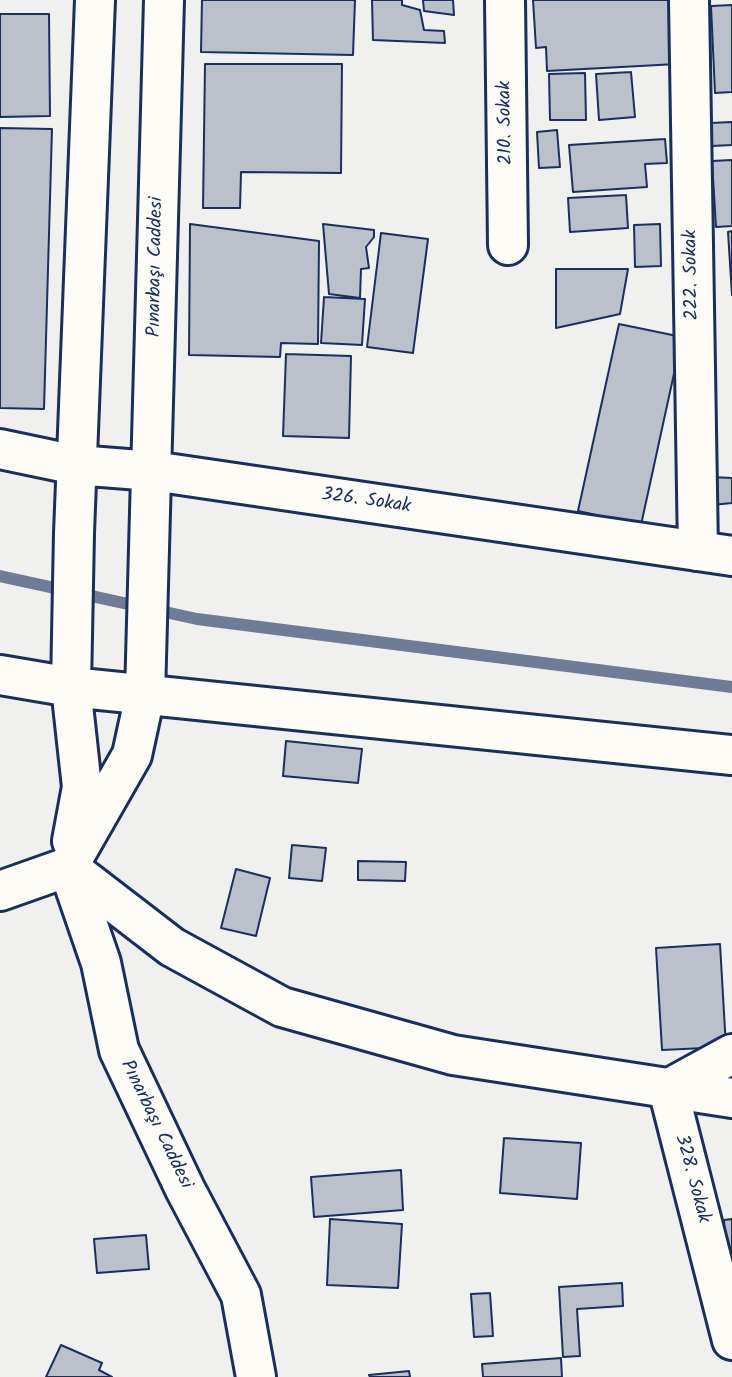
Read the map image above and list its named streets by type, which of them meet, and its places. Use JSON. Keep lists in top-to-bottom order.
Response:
{
  "streets": {
    "street": [
      "210. Sokak",
      "Pınarbaşı Caddesi",
      "222. Sokak",
      "326. Sokak",
      "328. Sokak"
    ]
  },
  "crossings": [
    ["Pınarbaşı Caddesi", "326. Sokak"],
    ["222. Sokak", "326. Sokak"]
  ]
}
